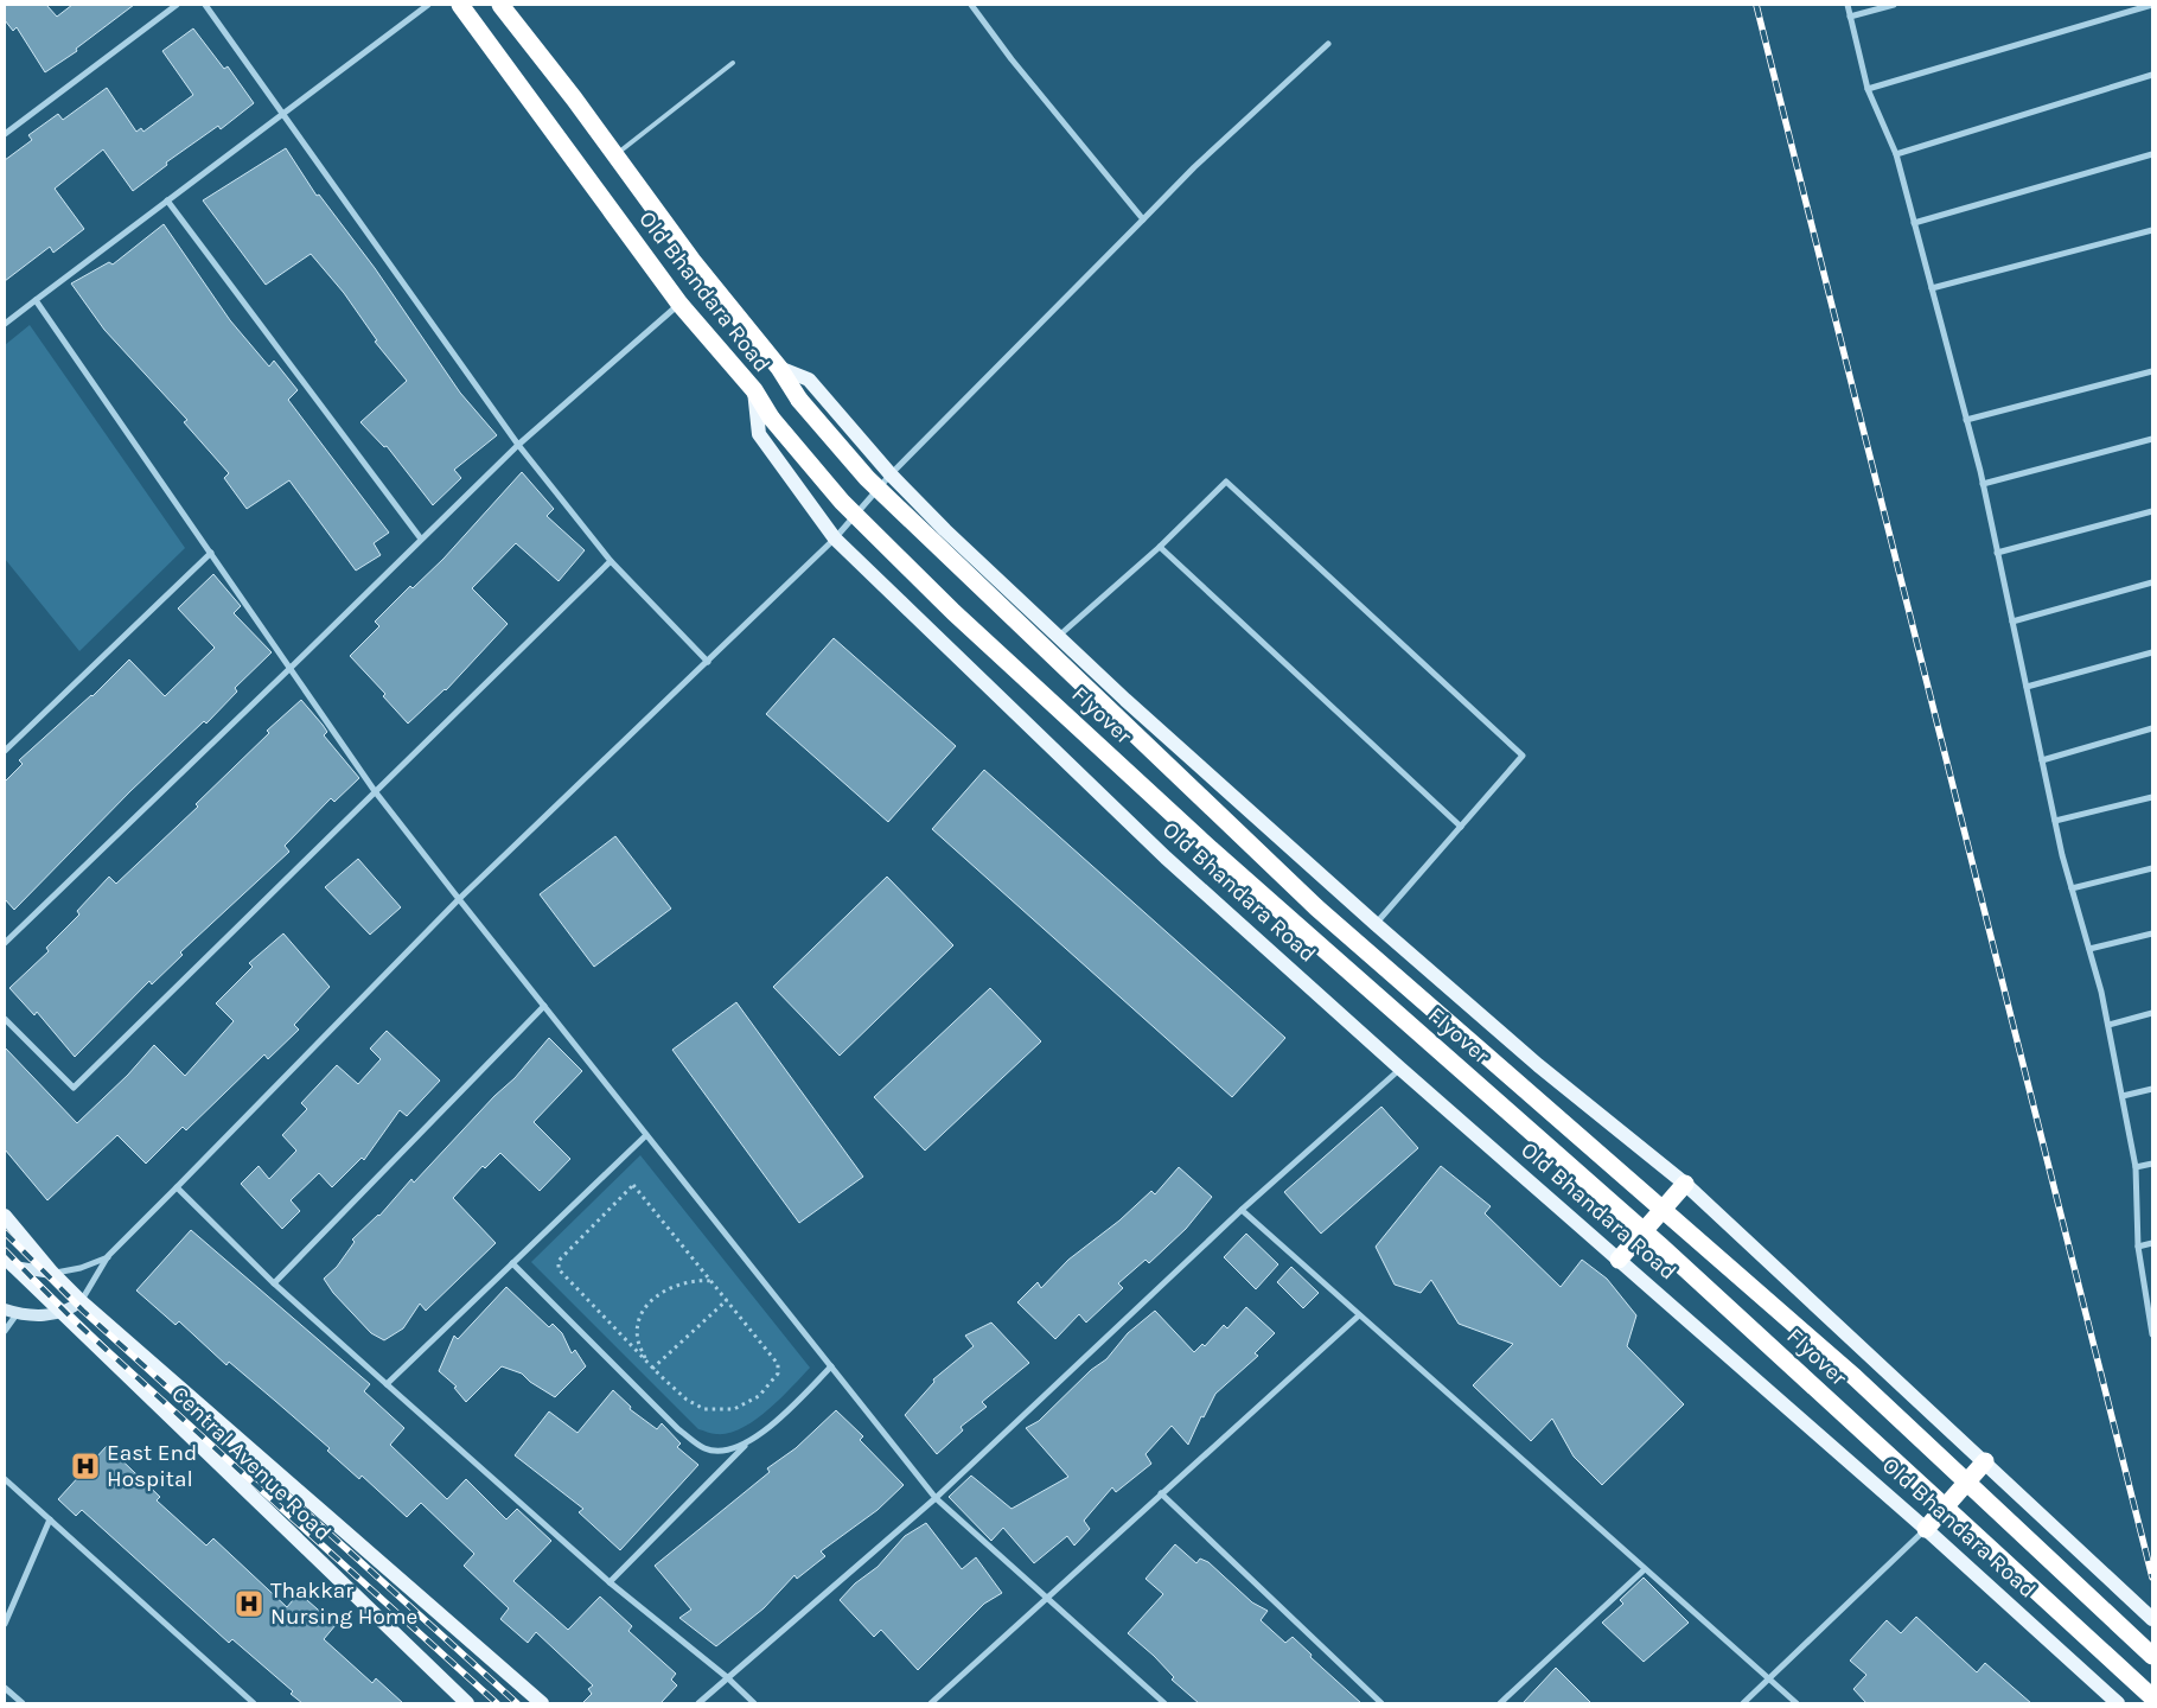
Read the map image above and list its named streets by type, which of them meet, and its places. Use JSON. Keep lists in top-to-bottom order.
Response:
{
  "streets": {
    "highway": ["Old Bhandara Road", "Flyover"],
    "main road": ["Central Avenue Road"]
  },
  "crossings": [
    ["Old Bhandara Road", "Flyover"]
  ],
  "places": {
    "hospital": ["East End Hospital", "Thakkar Nursing Home"]
  }
}
